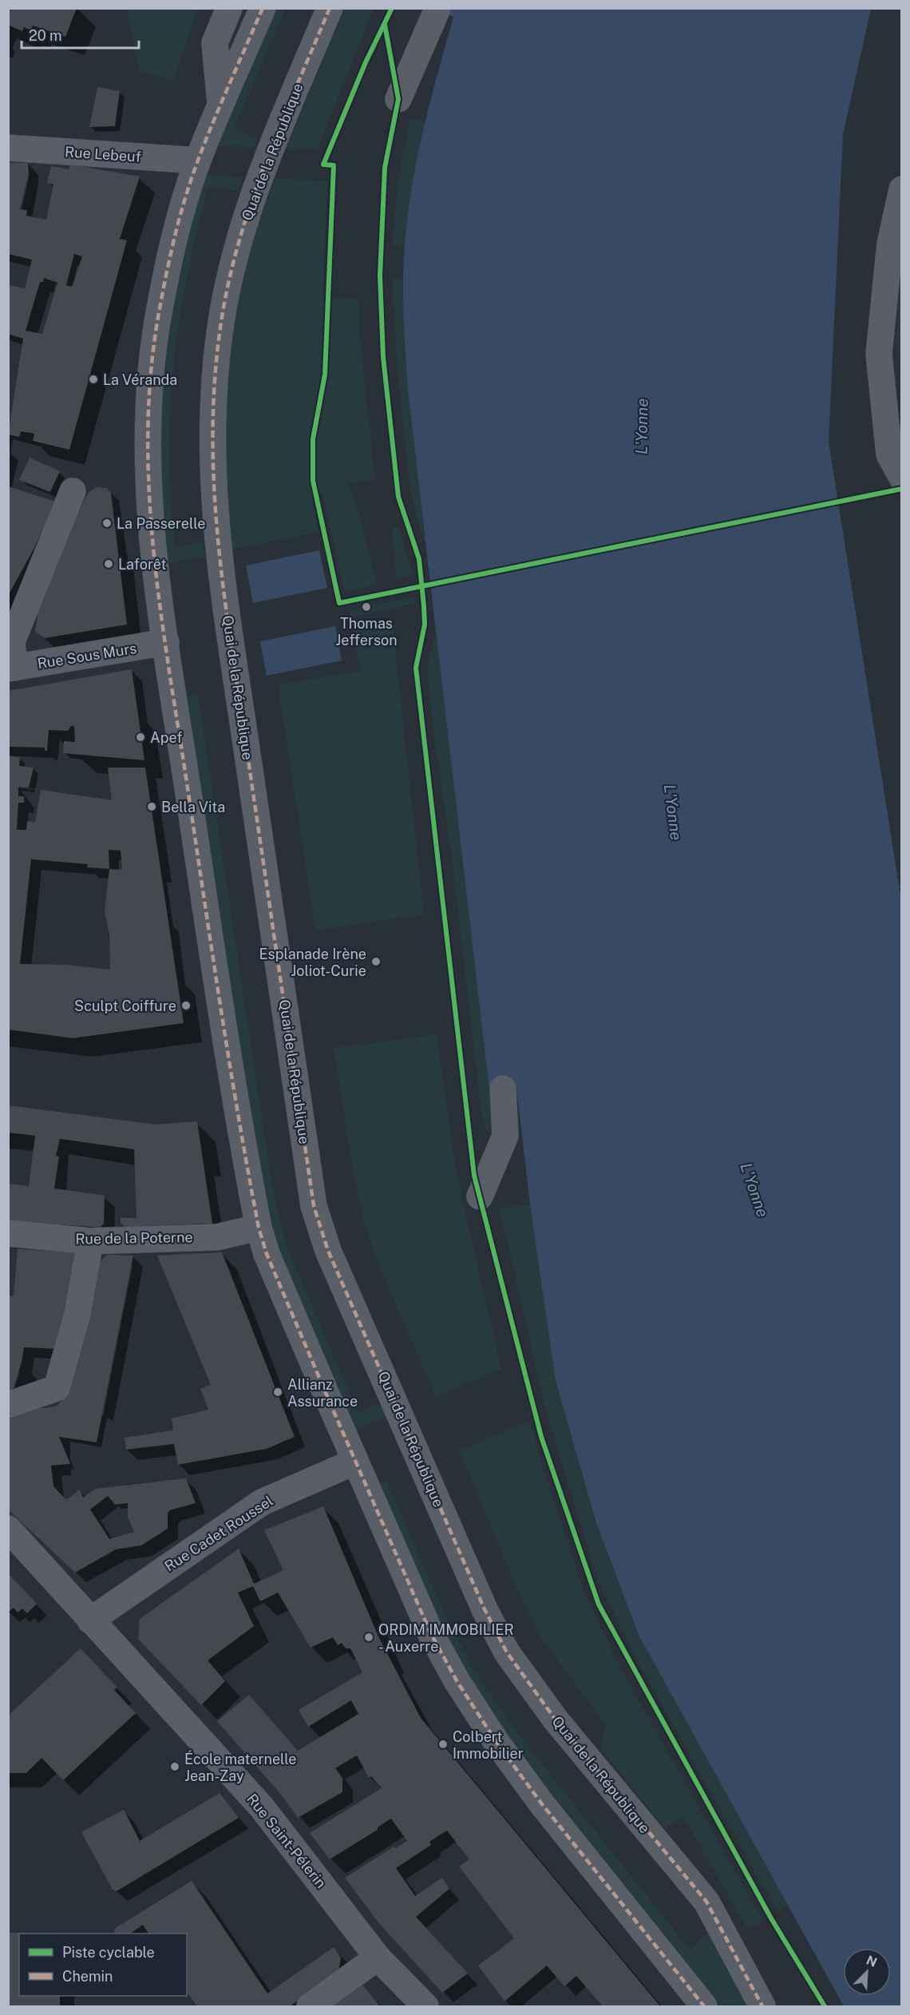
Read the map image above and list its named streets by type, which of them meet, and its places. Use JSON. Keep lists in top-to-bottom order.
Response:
{
  "streets": {
    "street": [
      "Quai de la République",
      "Rue Lebeuf",
      "Rue Sous Murs",
      "Rue de la Poterne",
      "Rue Cadet Roussel",
      "Rue Saint-Pélerin"
    ]
  },
  "crossings": [
    ["Rue Cadet Roussel", "Rue Saint-Pélerin"]
  ],
  "water": ["L'Yonne"],
  "places": [
    "La Véranda",
    "La Passerelle",
    "Laforêt",
    "Thomas Jefferson",
    "Apef",
    "Bella Vita",
    "Esplanade Irène Joliot-Curie",
    "Sculpt Coiffure",
    "Allianz Assurance",
    "ORDIM IMMOBILIER - Auxerre",
    "Colbert Immobilier",
    "École maternelle Jean-Zay"
  ],
  "legend": ["Piste cyclable", "Chemin"],
  "scale_bar": "20 m",
  "north": "top right"
}
